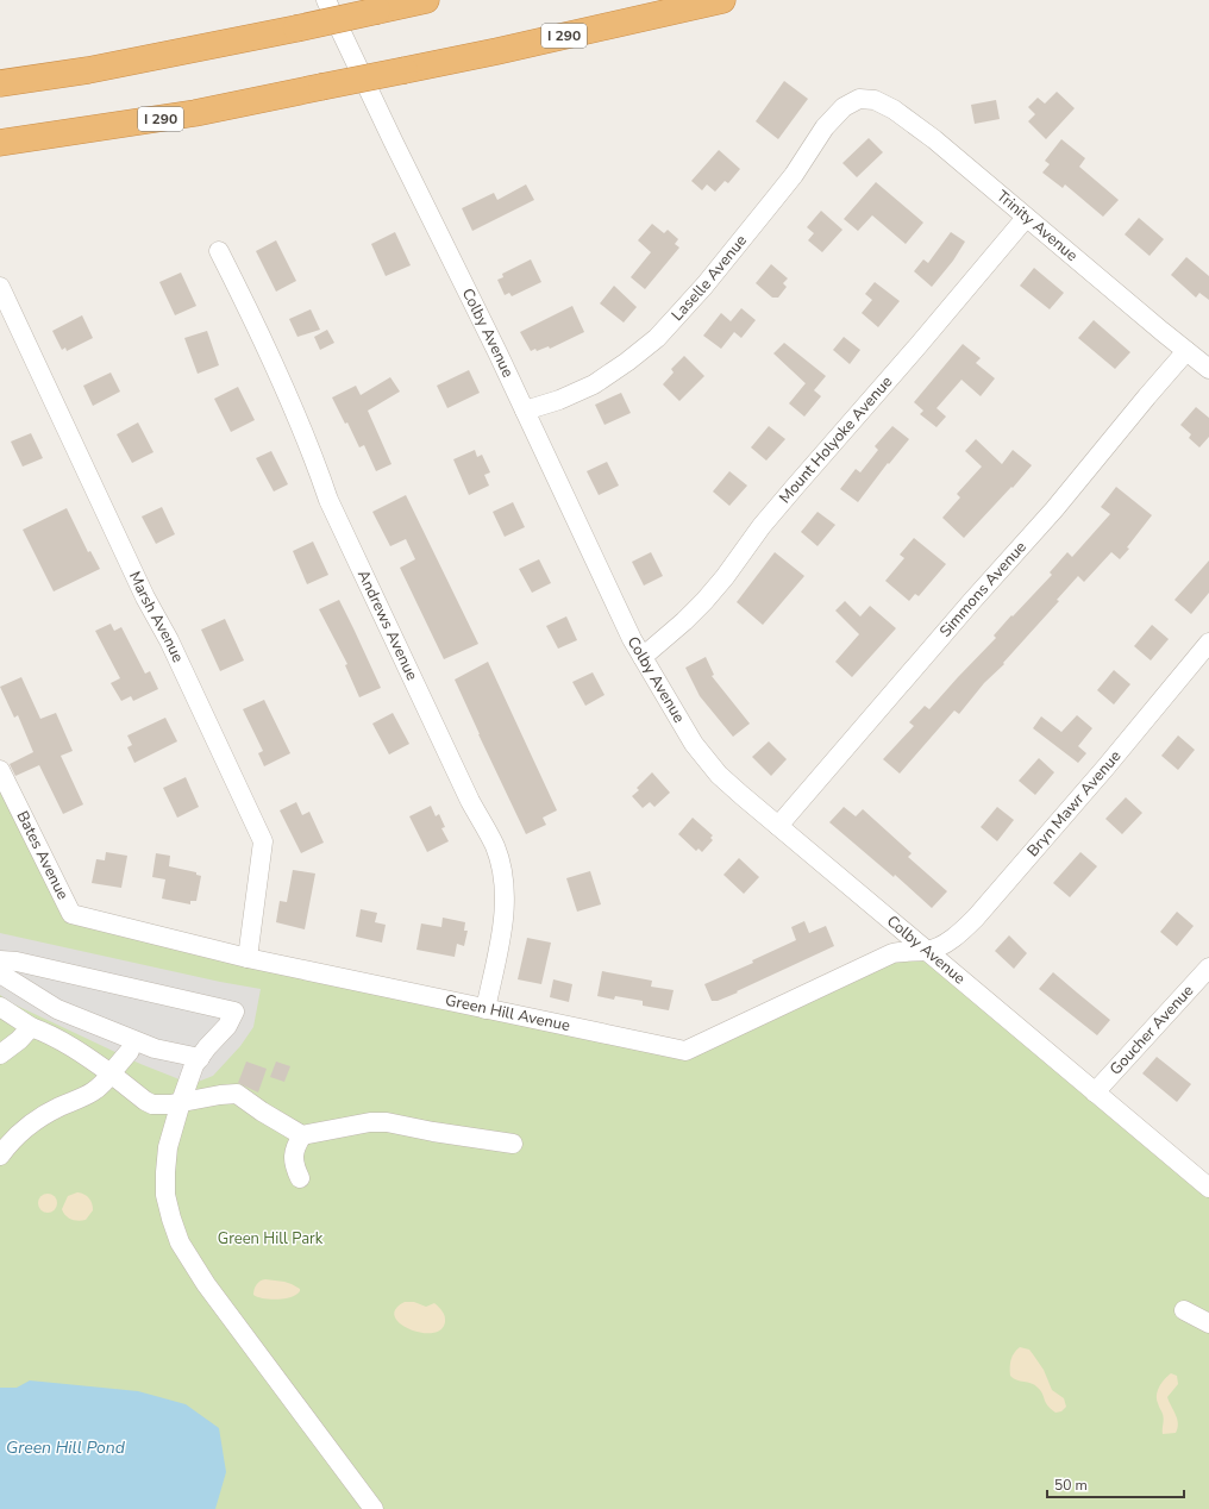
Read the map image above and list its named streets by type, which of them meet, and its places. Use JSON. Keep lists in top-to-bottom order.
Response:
{
  "streets": {
    "highway": ["I 290"],
    "street": [
      "Trinity Avenue",
      "Laselle Avenue",
      "Colby Avenue",
      "Mount Holyoke Avenue",
      "Simmons Avenue",
      "Marsh Avenue",
      "Andrews Avenue",
      "Bryn Mawr Avenue",
      "Bates Avenue",
      "Green Hill Avenue",
      "Goucher Avenue"
    ]
  },
  "crossings": [
    ["Trinity Avenue", "Laselle Avenue"],
    ["Trinity Avenue", "Mount Holyoke Avenue"],
    ["Trinity Avenue", "Simmons Avenue"],
    ["Laselle Avenue", "Colby Avenue"],
    ["Colby Avenue", "Mount Holyoke Avenue"],
    ["Colby Avenue", "Simmons Avenue"],
    ["Colby Avenue", "Bryn Mawr Avenue"],
    ["Colby Avenue", "Green Hill Avenue"],
    ["Colby Avenue", "Goucher Avenue"],
    ["Marsh Avenue", "Green Hill Avenue"],
    ["Andrews Avenue", "Green Hill Avenue"],
    ["Bryn Mawr Avenue", "Green Hill Avenue"],
    ["Bates Avenue", "Green Hill Avenue"]
  ],
  "water": ["Green Hill Pond"],
  "parks": ["Green Hill Park"],
  "scale_bar": "50 m"
}
